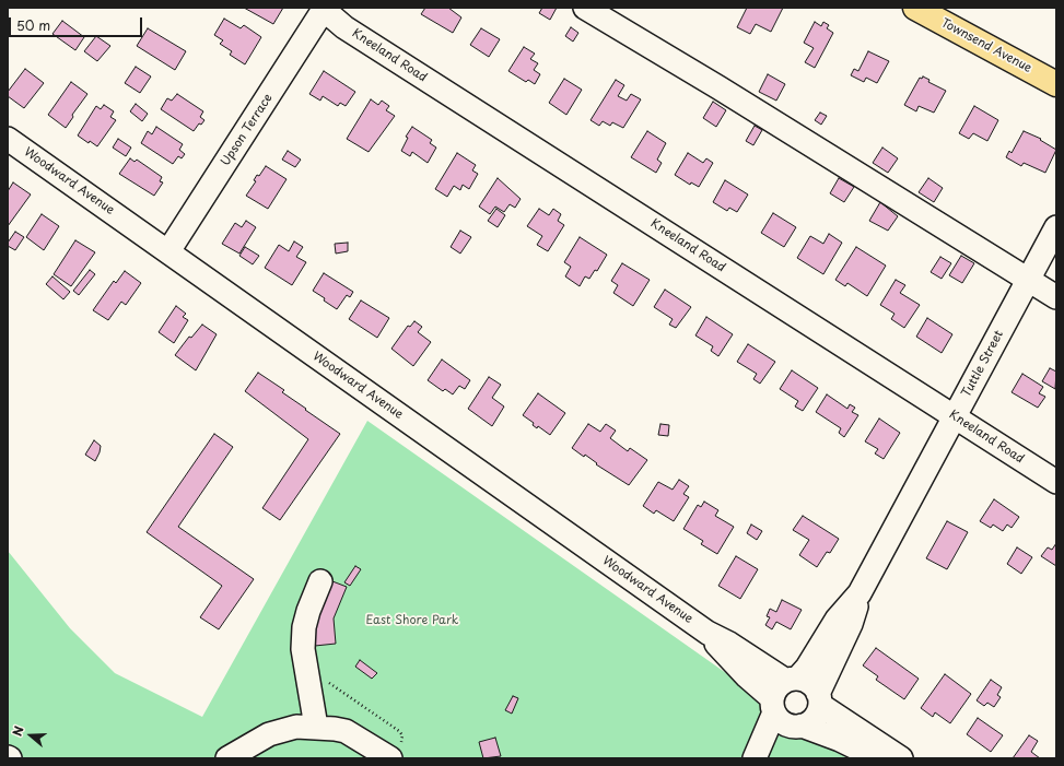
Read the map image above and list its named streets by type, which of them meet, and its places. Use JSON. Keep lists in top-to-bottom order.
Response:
{
  "streets": {
    "main road": ["Townsend Avenue"],
    "street": [
      "Kneeland Road",
      "Upson Terrace",
      "Woodward Avenue",
      "Tuttle Street"
    ]
  },
  "crossings": [
    ["Kneeland Road", "Upson Terrace"],
    ["Kneeland Road", "Tuttle Street"],
    ["Upson Terrace", "Woodward Avenue"],
    ["Woodward Avenue", "Tuttle Street"]
  ],
  "parks": ["East Shore Park"],
  "scale_bar": "50 m",
  "north": "left"
}
